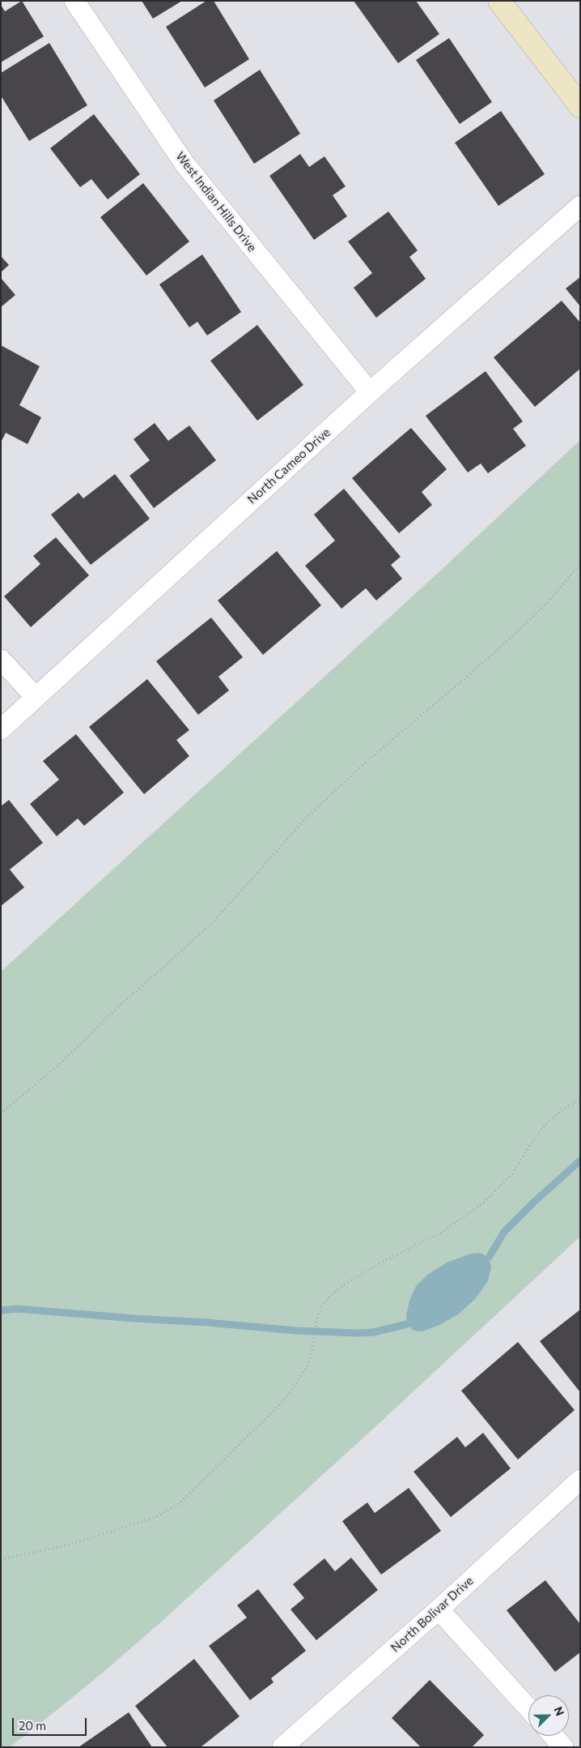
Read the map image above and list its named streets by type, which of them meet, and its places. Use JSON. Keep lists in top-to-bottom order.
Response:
{
  "streets": {
    "street": ["West Indian Hills Drive", "North Cameo Drive", "North Bolivar Drive"]
  },
  "crossings": [
    ["West Indian Hills Drive", "North Cameo Drive"]
  ],
  "scale_bar": "20 m",
  "north": "top right"
}
